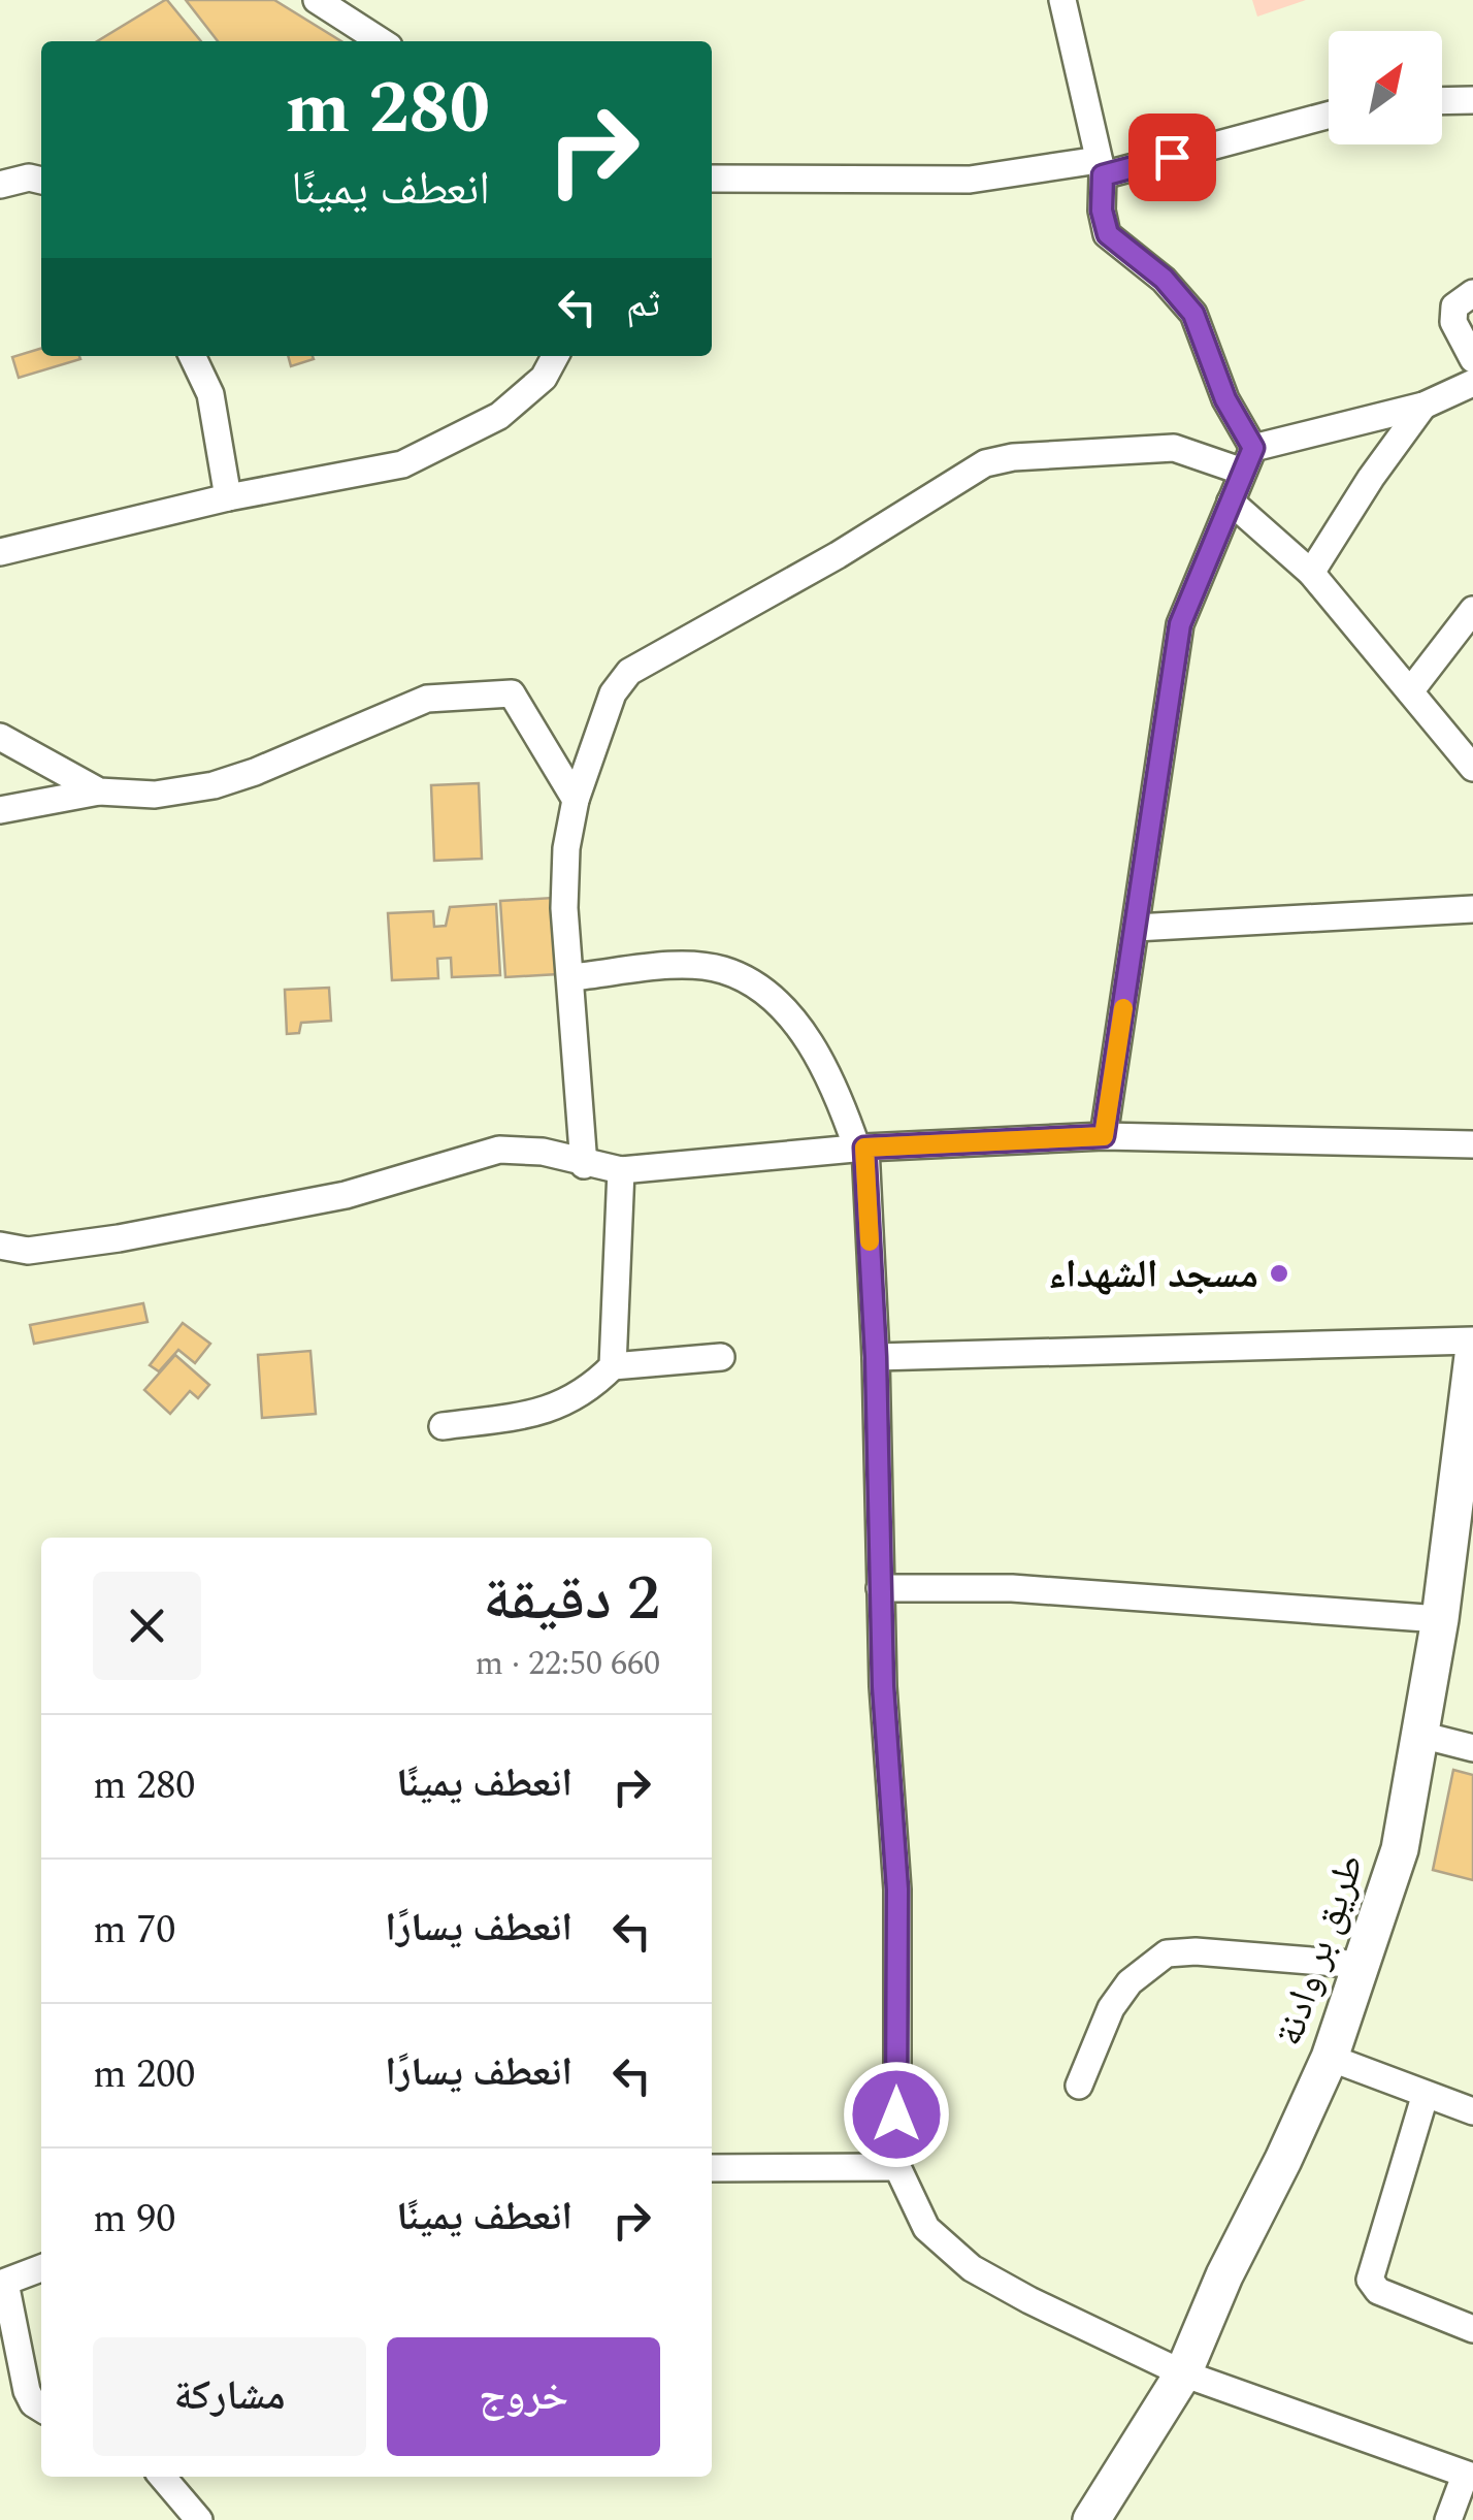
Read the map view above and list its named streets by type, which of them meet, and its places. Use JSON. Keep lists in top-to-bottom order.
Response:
{
  "streets": {
    "street": ["طريق بر وادنة"]
  },
  "places": ["مسجد الشهداء"],
  "north": "top right",
  "page": {
    "turn": ["280 m", "انعطف يمينًا"],
    "then": "ثم",
    "heading": ["2 دقيقة", "660 m · 22:50"],
    "list": [
      {
        "name": "انعطف يمينًا",
        "value": "280 m"
      },
      {
        "name": "انعطف يسارًا",
        "value": "70 m"
      },
      {
        "name": "انعطف يسارًا",
        "value": "200 m"
      },
      {
        "name": "انعطف يمينًا",
        "value": "90 m"
      }
    ],
    "buttons": ["خروج", "مشاركة"]
  }
}
